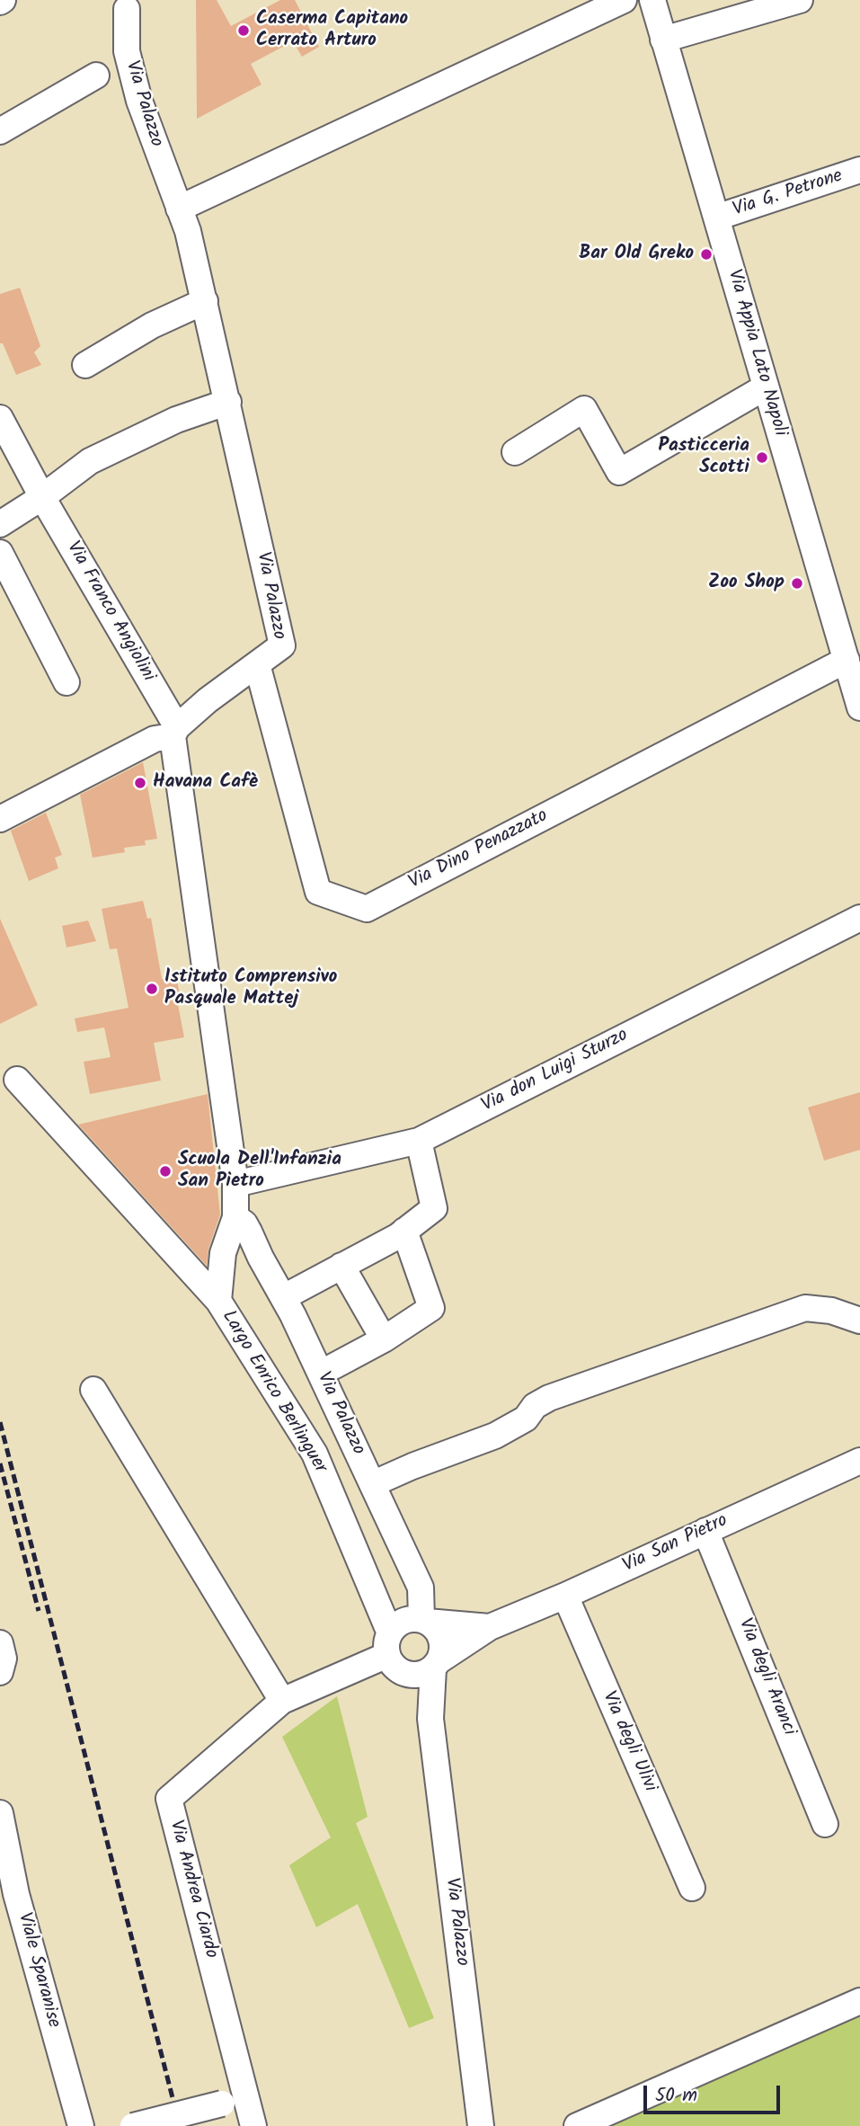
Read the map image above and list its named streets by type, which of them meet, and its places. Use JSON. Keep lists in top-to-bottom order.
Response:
{
  "streets": {
    "street": [
      "Via Palazzo",
      "Via G. Petrone",
      "Via Appia Lato Napoli",
      "Via Franco Angiolini",
      "Via Dino Penazzato",
      "Via don Luigi Sturzo",
      "Largo Enrico Berlinguer",
      "Via San Pietro",
      "Via degli Aranci",
      "Via degli Ulivi",
      "Via Andrea Ciardo",
      "Viale Sparanise"
    ]
  },
  "crossings": [
    ["Via Palazzo", "Via Franco Angiolini"],
    ["Via Palazzo", "Via Dino Penazzato"],
    ["Via Palazzo", "Largo Enrico Berlinguer"],
    ["Via Palazzo", "Via San Pietro"],
    ["Via Palazzo", "Via Andrea Ciardo"],
    ["Via G. Petrone", "Via Appia Lato Napoli"],
    ["Via Appia Lato Napoli", "Via Dino Penazzato"],
    ["Largo Enrico Berlinguer", "Via San Pietro"],
    ["Largo Enrico Berlinguer", "Via Andrea Ciardo"],
    ["Via San Pietro", "Via degli Aranci"],
    ["Via San Pietro", "Via degli Ulivi"],
    ["Via San Pietro", "Via Andrea Ciardo"]
  ],
  "places": [
    "Caserma Capitano Cerrato Arturo",
    "Bar Old Greko",
    "Pasticceria Scotti",
    "Zoo Shop",
    "Havana Cafè",
    "Istituto Comprensivo Pasquale Mattej",
    "Scuola Dell'Infanzia San Pietro"
  ],
  "scale_bar": "50 m"
}
